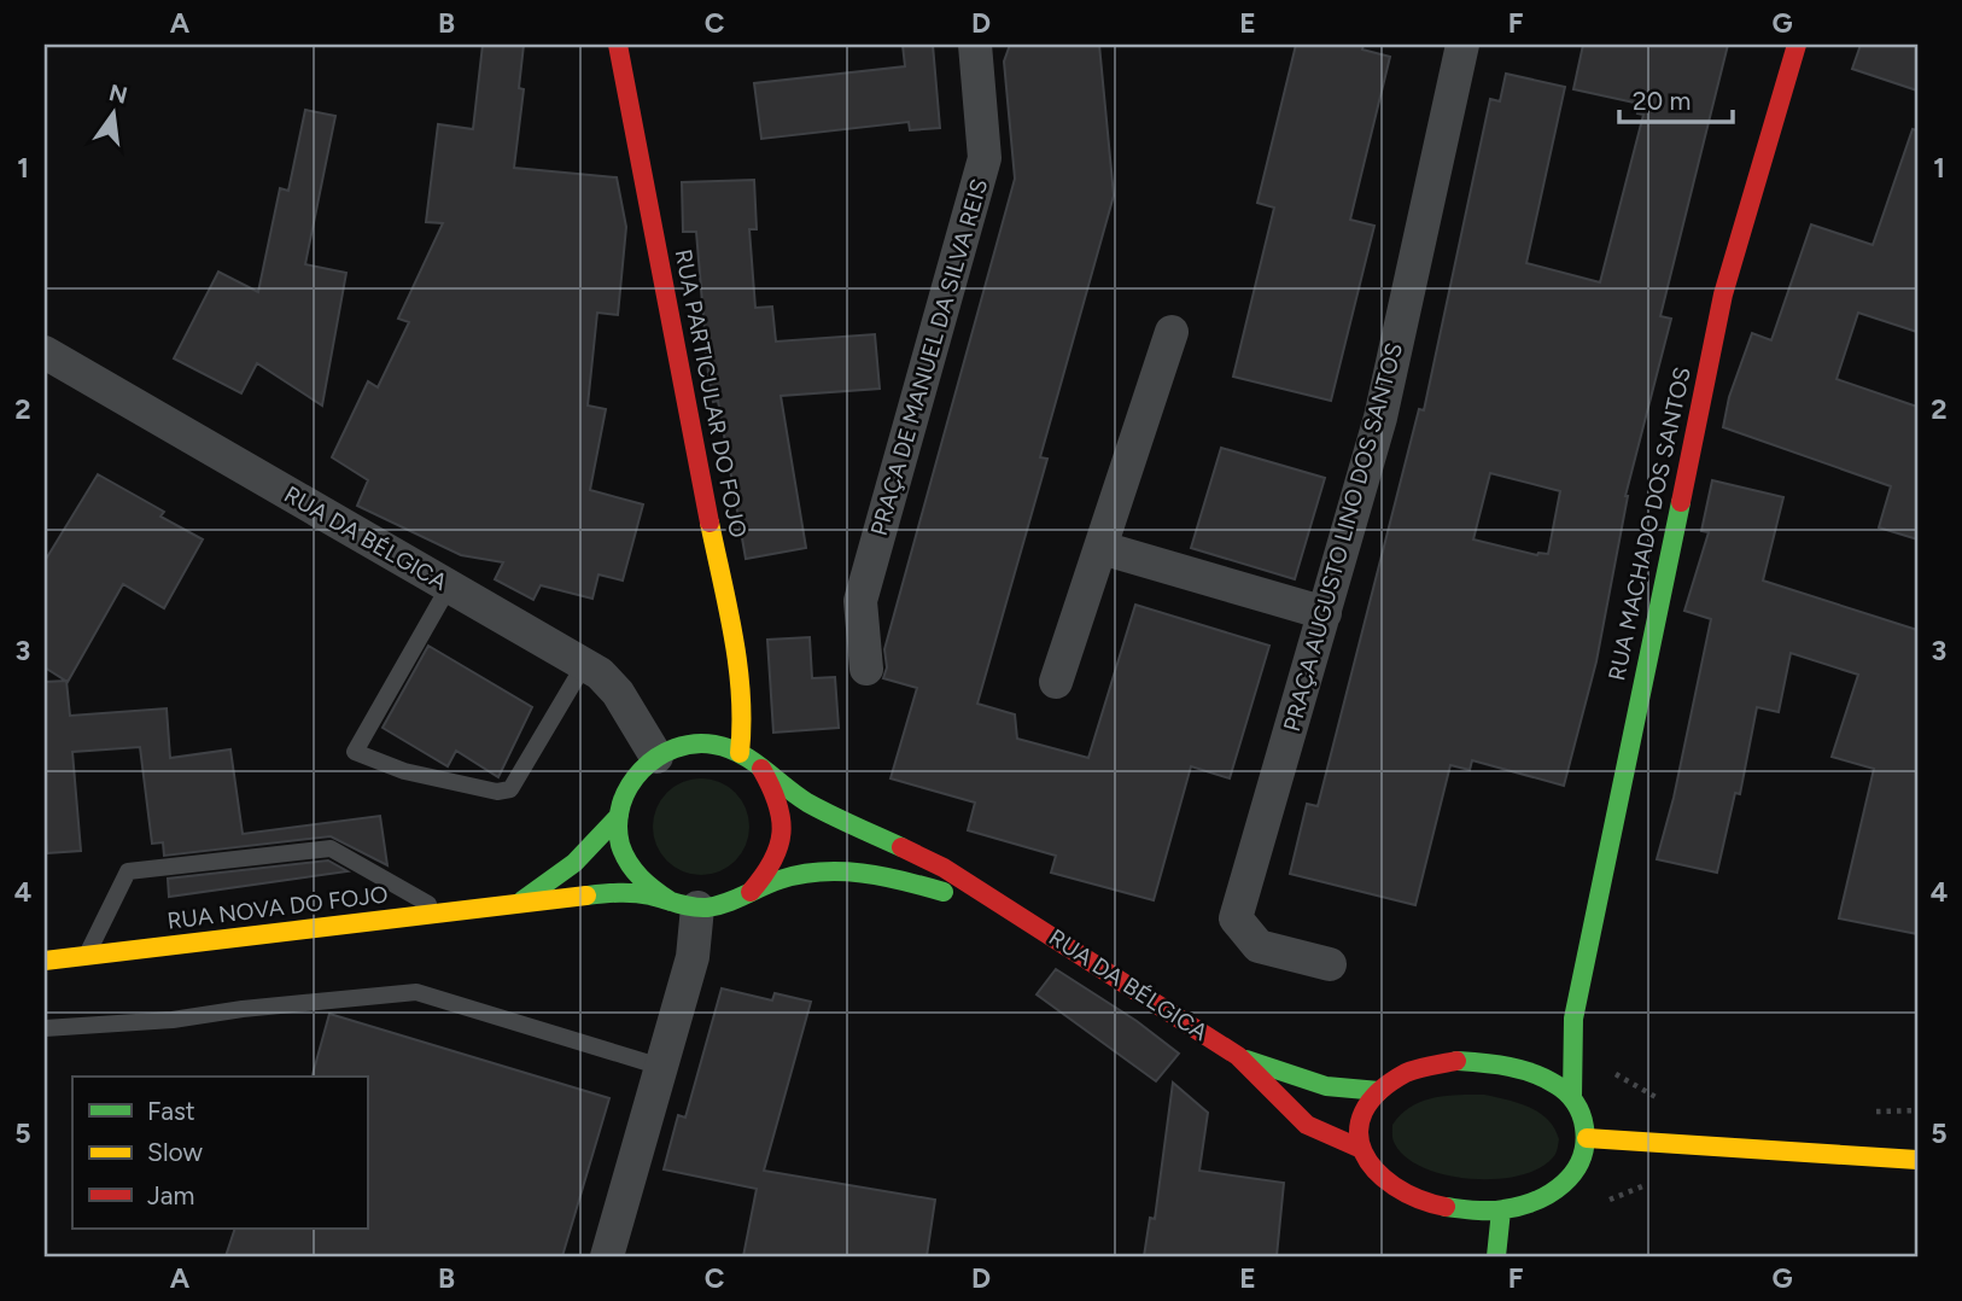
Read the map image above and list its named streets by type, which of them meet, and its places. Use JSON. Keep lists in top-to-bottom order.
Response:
{
  "streets": {
    "main road": [
      "RUA PARTICULAR DO FOJO",
      "RUA MACHADO DOS SANTOS",
      "RUA DA BÉLGICA",
      "RUA NOVA DO FOJO"
    ],
    "street": ["PRAÇA DE MANUEL DA SILVA REIS", "PRAÇA AUGUSTO LINO DOS SANTOS"]
  },
  "crossings": [
    ["RUA PARTICULAR DO FOJO", "RUA DA BÉLGICA"],
    ["RUA MACHADO DOS SANTOS", "RUA DA BÉLGICA"],
    ["RUA DA BÉLGICA", "RUA NOVA DO FOJO"]
  ],
  "legend": ["Fast", "Slow", "Jam"],
  "scale_bar": "20 m",
  "north": "top",
  "grid": {
    "columns": [
      "A",
      "B",
      "C",
      "D",
      "E",
      "F",
      "G"
    ],
    "rows": [
      "1",
      "2",
      "3",
      "4",
      "5"
    ]
  }
}
